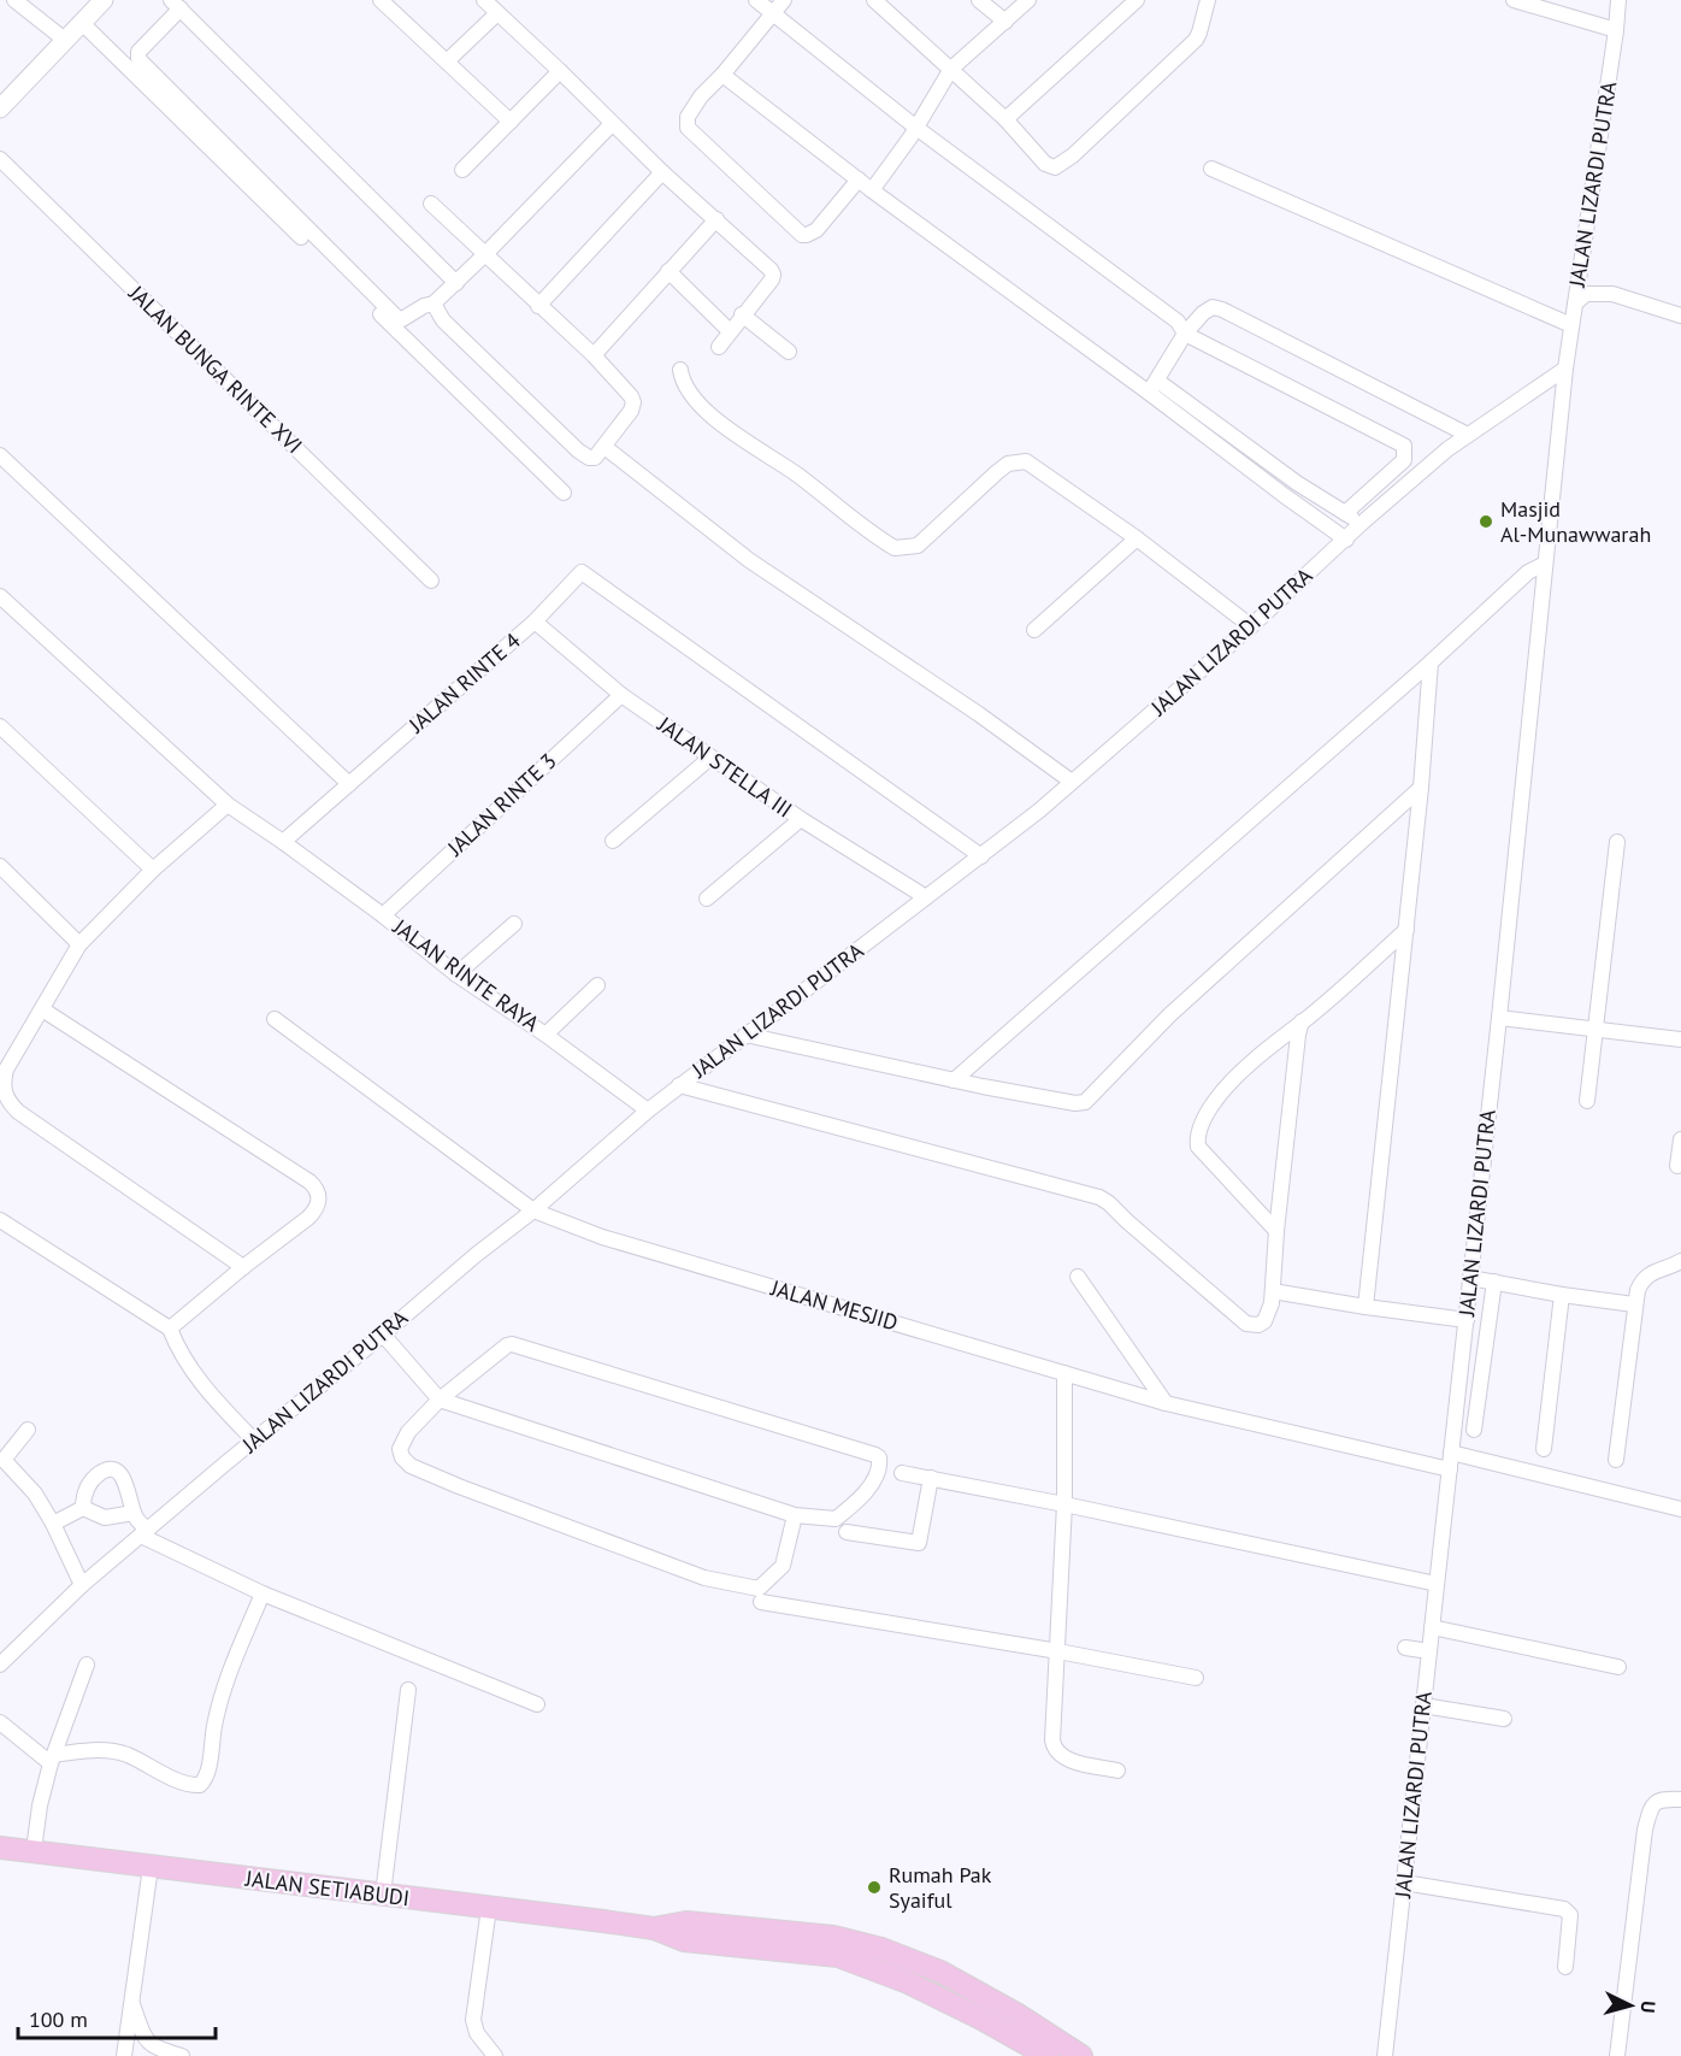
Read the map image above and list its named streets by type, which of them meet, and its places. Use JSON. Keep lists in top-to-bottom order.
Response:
{
  "streets": {
    "main road": ["JALAN SETIABUDI"],
    "street": [
      "JALAN LIZARDI PUTRA",
      "JALAN BUNGA RINTE XVI",
      "JALAN RINTE 4",
      "JALAN STELLA III",
      "JALAN RINTE 3",
      "JALAN RINTE RAYA",
      "JALAN MESJID"
    ]
  },
  "crossings": [
    ["JALAN LIZARDI PUTRA", "JALAN RINTE 4"],
    ["JALAN LIZARDI PUTRA", "JALAN STELLA III"],
    ["JALAN LIZARDI PUTRA", "JALAN RINTE RAYA"],
    ["JALAN LIZARDI PUTRA", "JALAN MESJID"],
    ["JALAN RINTE 4", "JALAN STELLA III"],
    ["JALAN RINTE 4", "JALAN RINTE RAYA"],
    ["JALAN STELLA III", "JALAN RINTE 3"],
    ["JALAN RINTE 3", "JALAN RINTE RAYA"]
  ],
  "places": ["Masjid Al-Munawwarah", "Rumah Pak Syaiful"],
  "scale_bar": "100 m",
  "north": "right"
}
